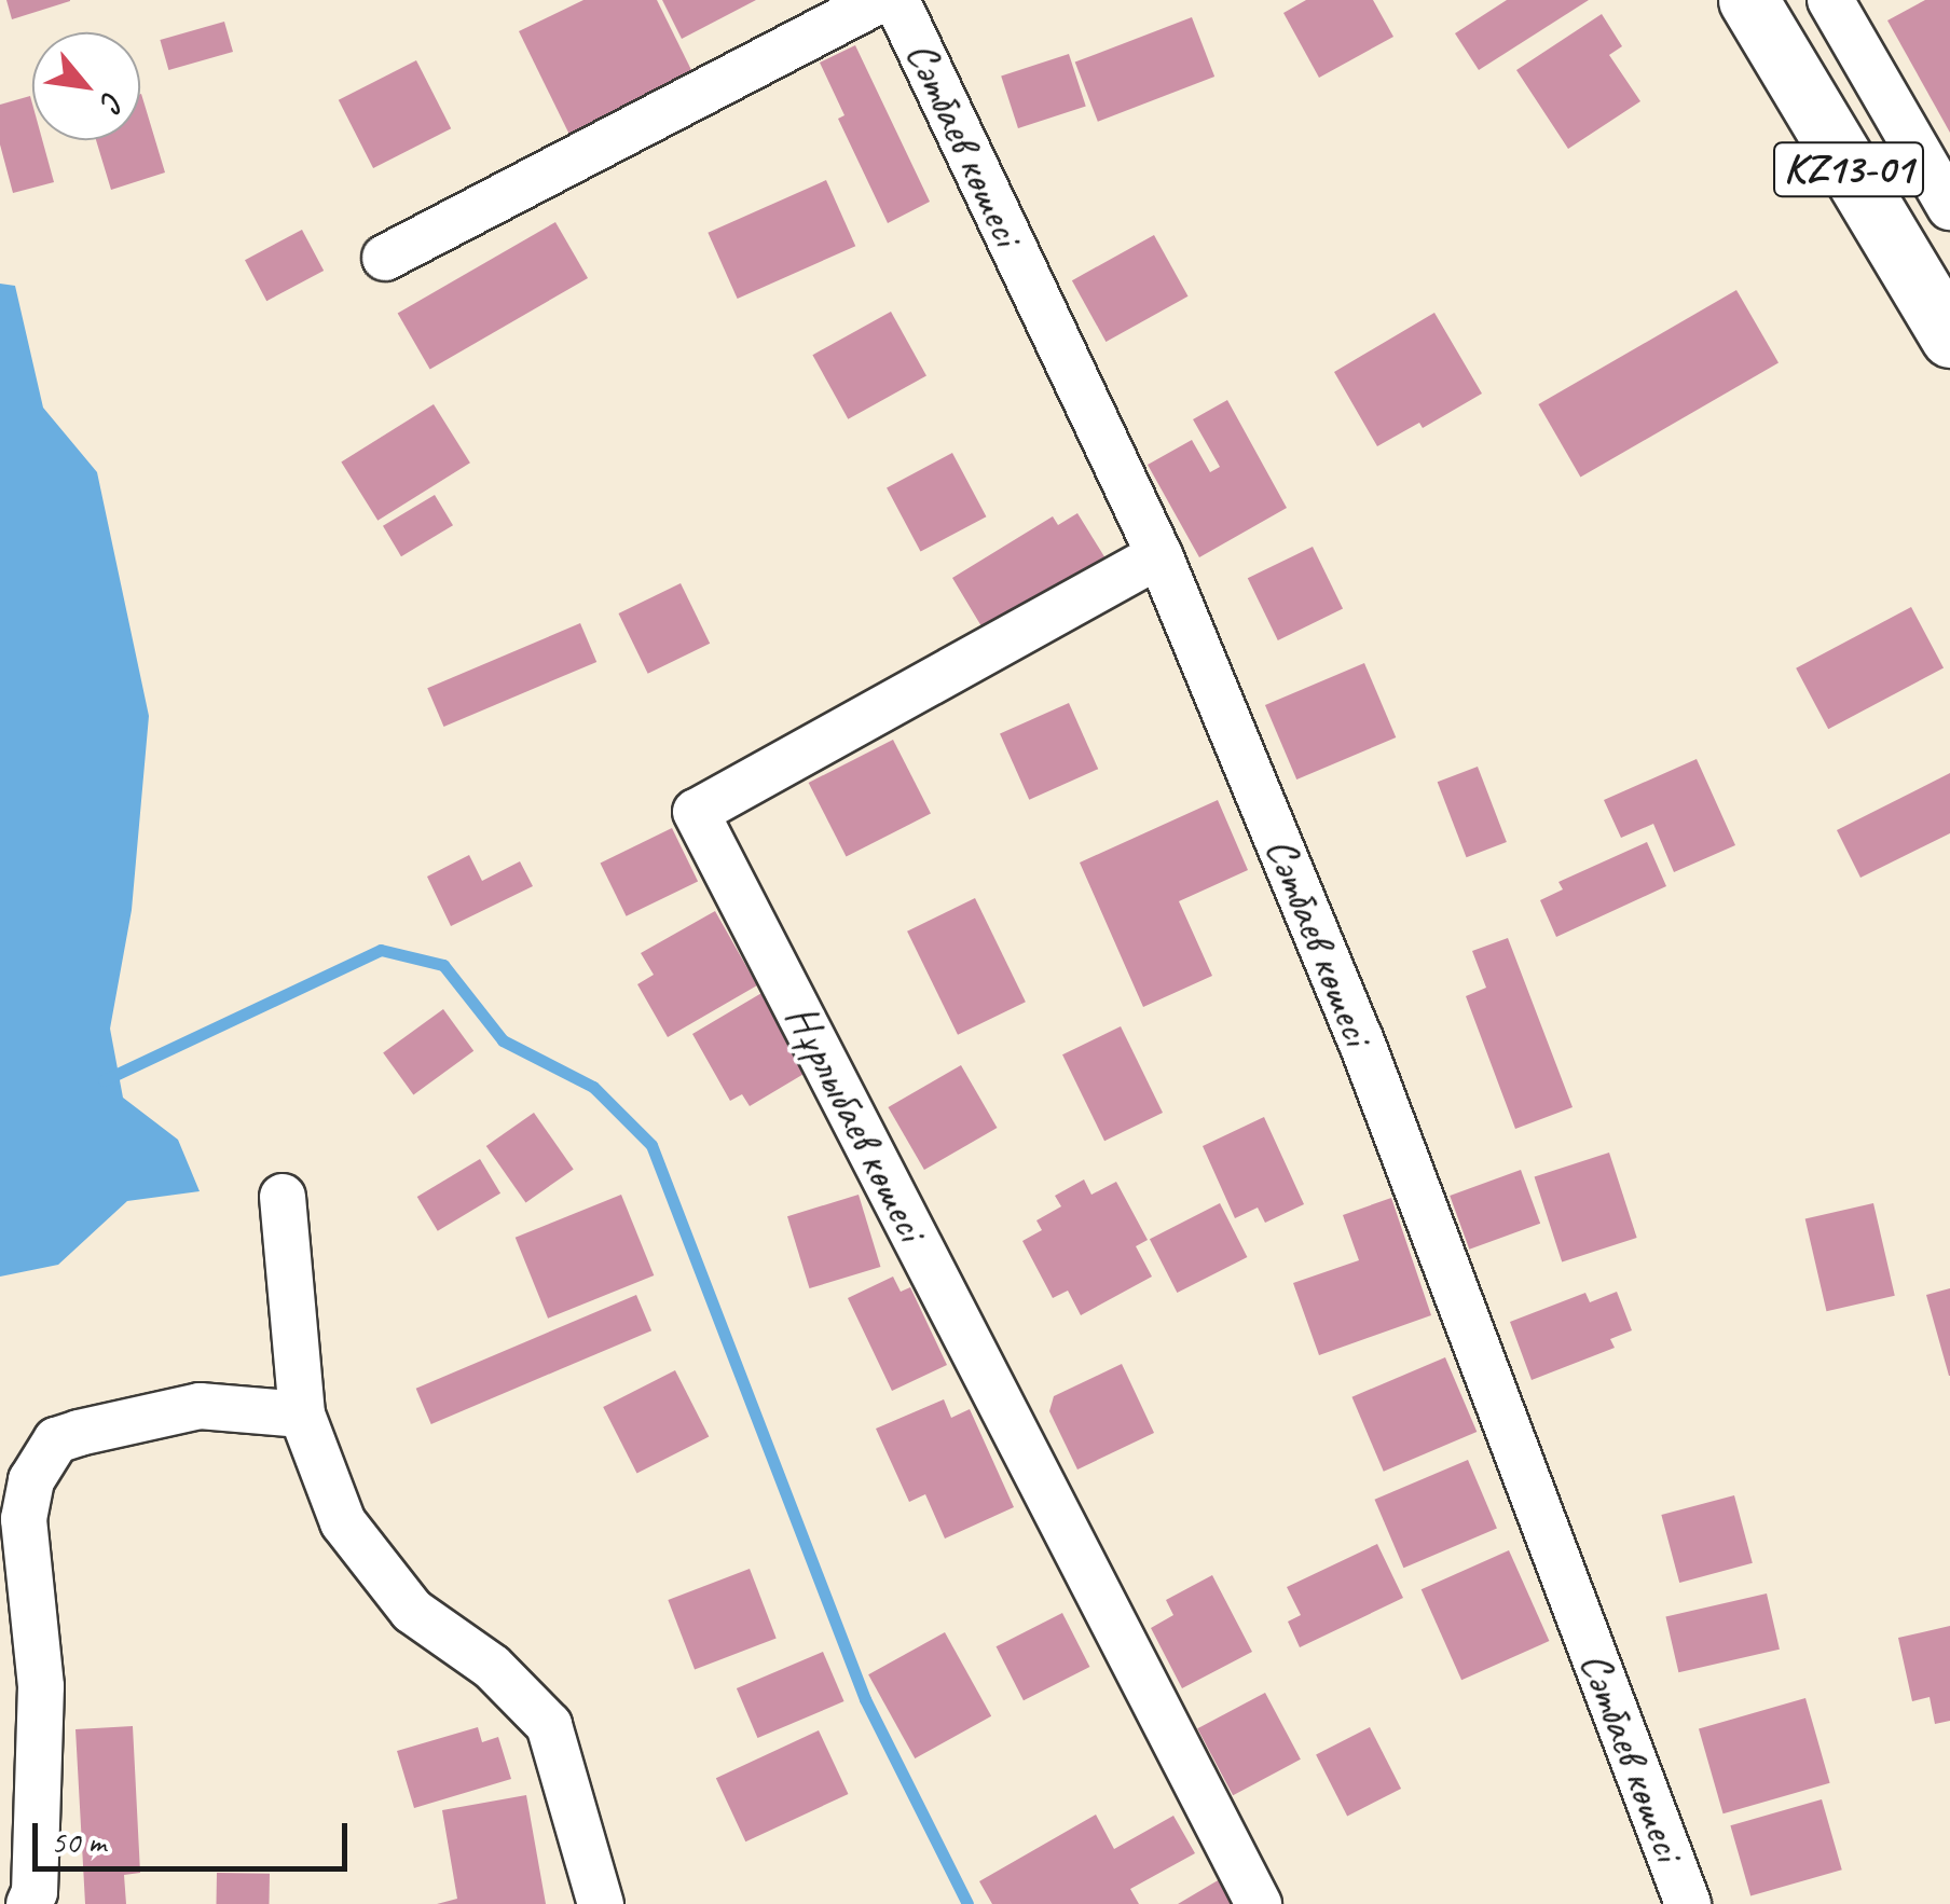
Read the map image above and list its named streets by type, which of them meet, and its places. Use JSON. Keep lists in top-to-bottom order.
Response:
{
  "streets": {
    "highway": ["KZ13-01"],
    "street": ["Сәтбаев көшесі", "Нұрлыбаев көшесі"]
  },
  "crossings": [
    ["Сәтбаев көшесі", "Нұрлыбаев көшесі"]
  ],
  "scale_bar": "50 m",
  "north": "bottom right"
}
